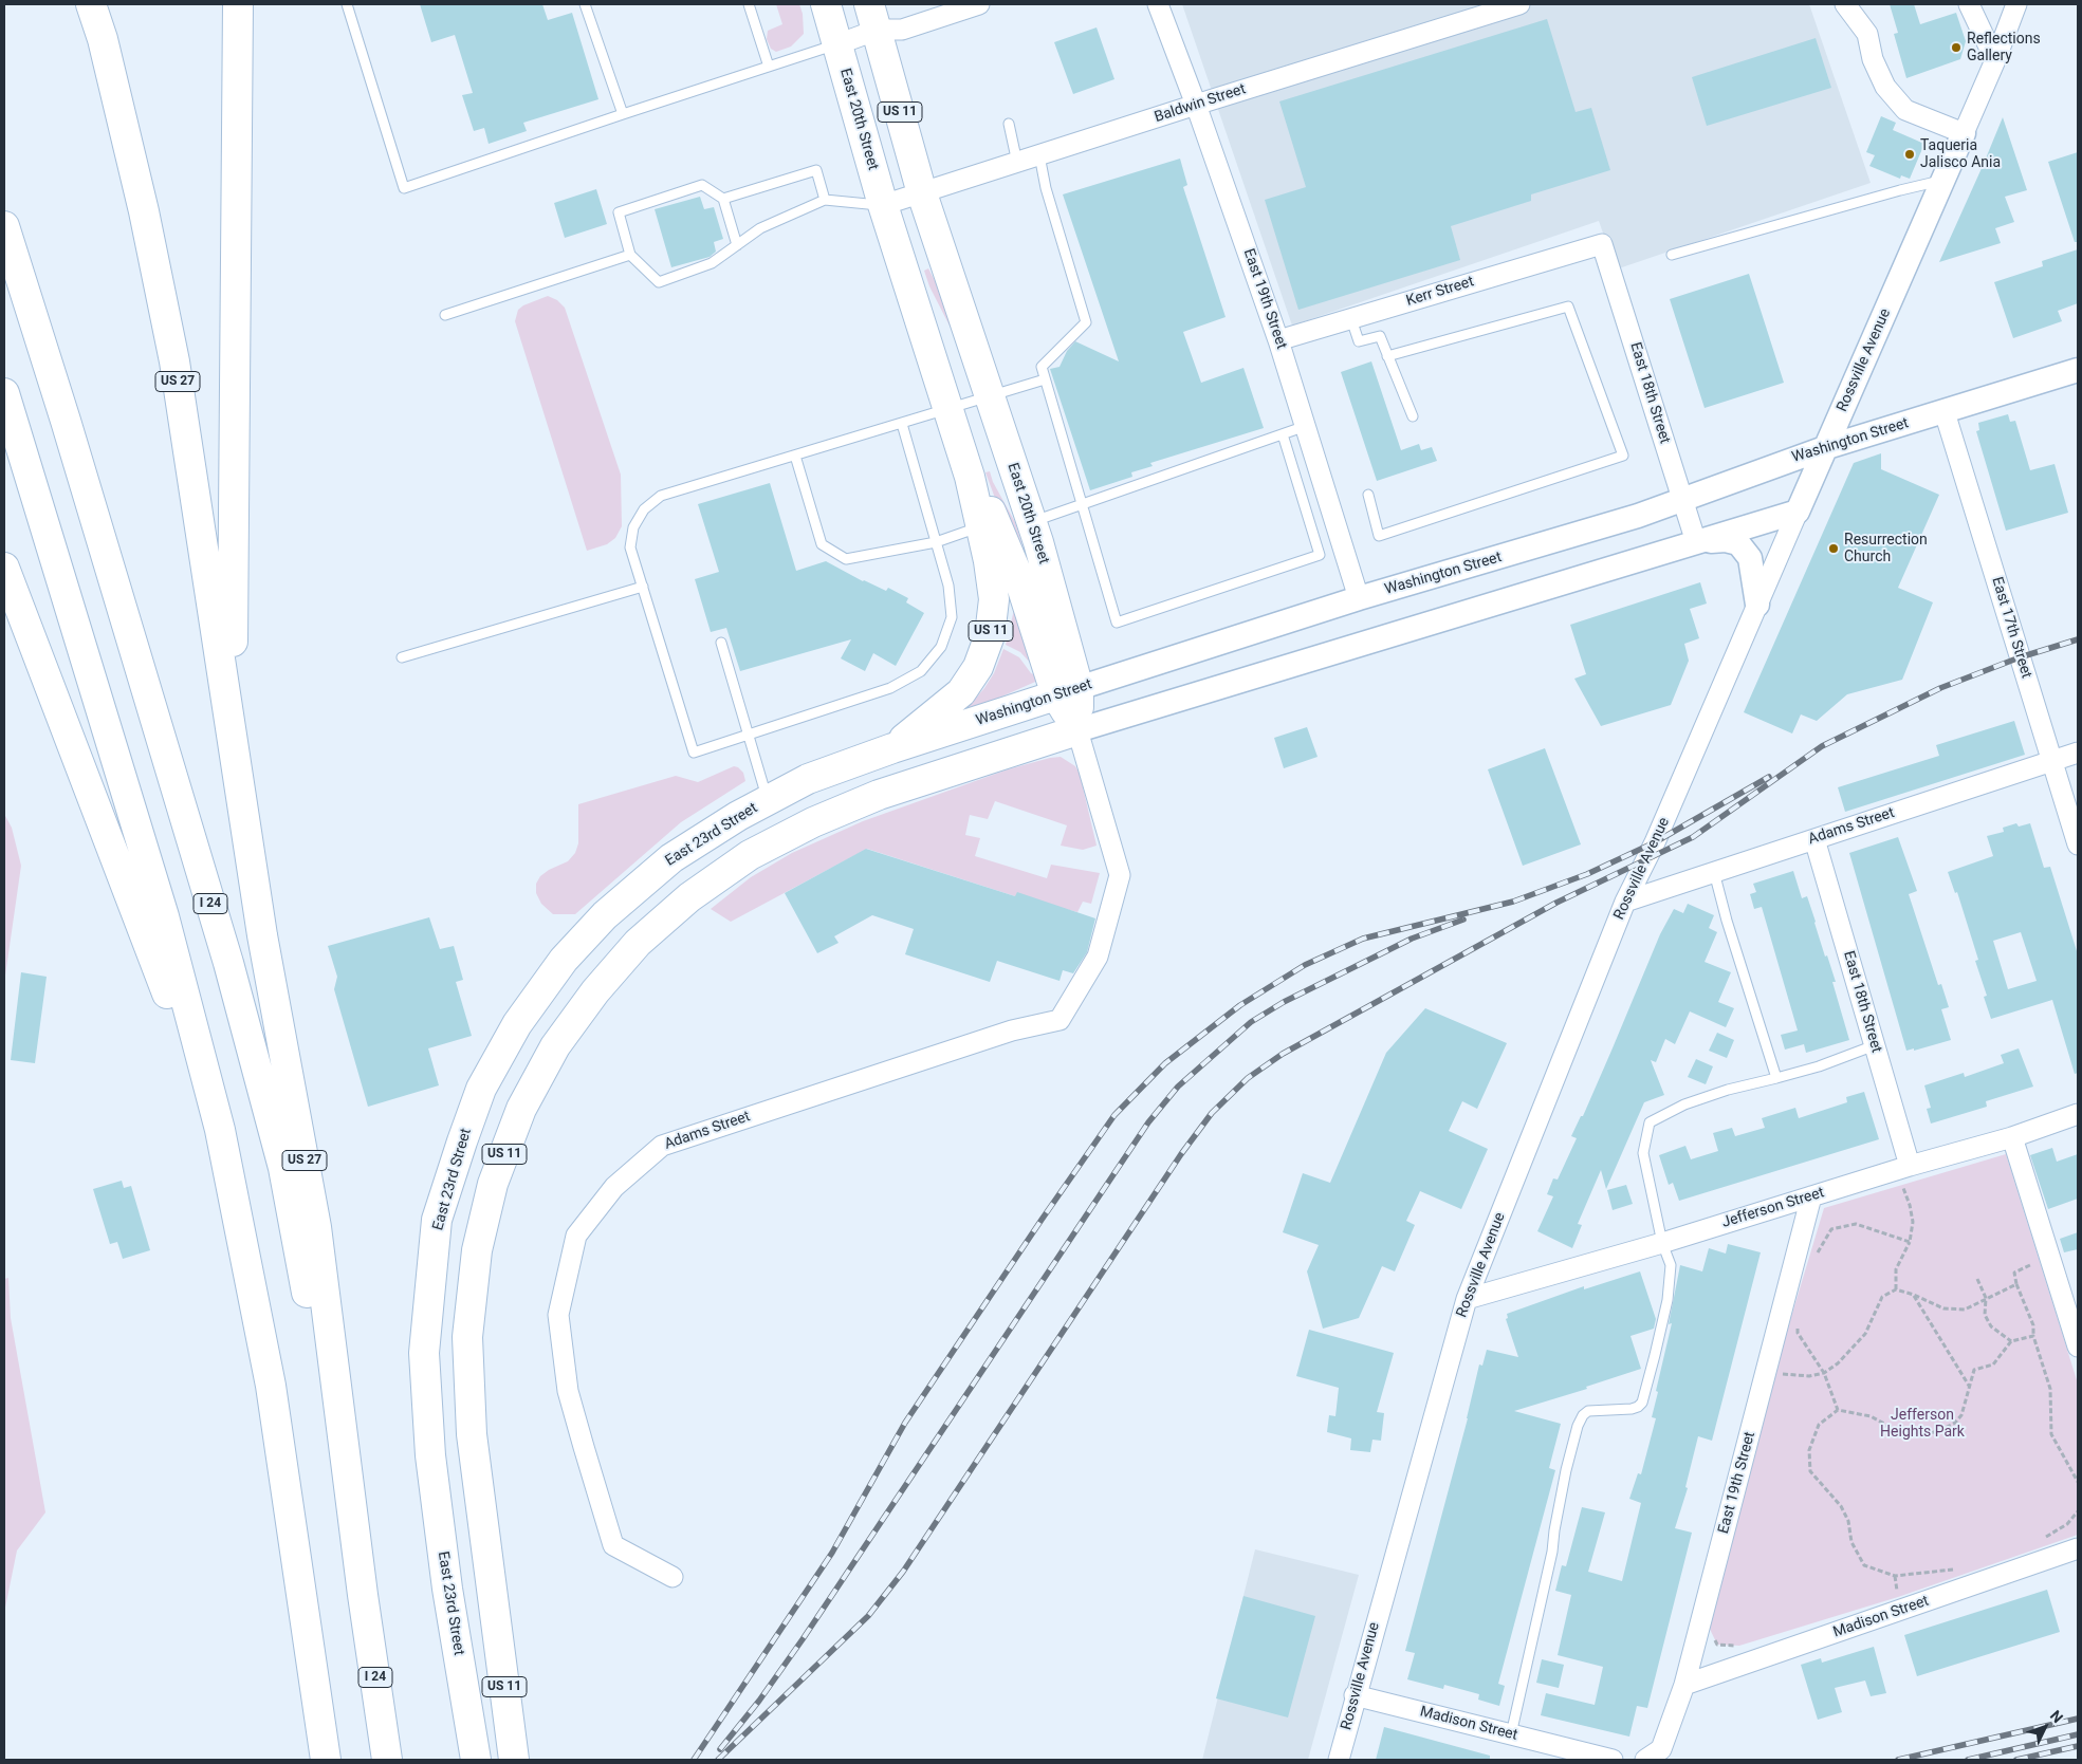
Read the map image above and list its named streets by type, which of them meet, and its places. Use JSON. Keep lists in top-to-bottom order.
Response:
{
  "streets": {
    "main road": [
      "US 11",
      "East 20th Street",
      "US 27",
      "Washington Street",
      "East 23rd Street",
      "I 24"
    ],
    "street": [
      "Baldwin Street",
      "Kerr Street",
      "East 19th Street",
      "Rossville Avenue",
      "East 18th Street",
      "East 17th Street",
      "Adams Street",
      "Jefferson Street",
      "Madison Street"
    ]
  },
  "crossings": [
    ["Baldwin Street", "East 20th Street"],
    ["Baldwin Street", "East 19th Street"],
    ["US 11", "East 20th Street"],
    ["US 11", "Washington Street"],
    ["East 20th Street", "Washington Street"],
    ["East 20th Street", "Adams Street"],
    ["Kerr Street", "East 19th Street"],
    ["Kerr Street", "East 18th Street"],
    ["East 19th Street", "Washington Street"],
    ["East 19th Street", "Jefferson Street"],
    ["East 19th Street", "Madison Street"],
    ["Rossville Avenue", "Washington Street"],
    ["Rossville Avenue", "Adams Street"],
    ["Rossville Avenue", "Jefferson Street"],
    ["Rossville Avenue", "Madison Street"],
    ["US 27", "I 24"],
    ["East 18th Street", "Washington Street"],
    ["East 18th Street", "Adams Street"],
    ["East 18th Street", "Jefferson Street"],
    ["Washington Street", "East 17th Street"],
    ["Washington Street", "East 23rd Street"],
    ["East 17th Street", "Adams Street"]
  ],
  "parks": ["Jefferson Heights Park"],
  "places": ["Reflections Gallery", "Taqueria Jalisco Ania", "Resurrection Church"],
  "north": "top right"
}
